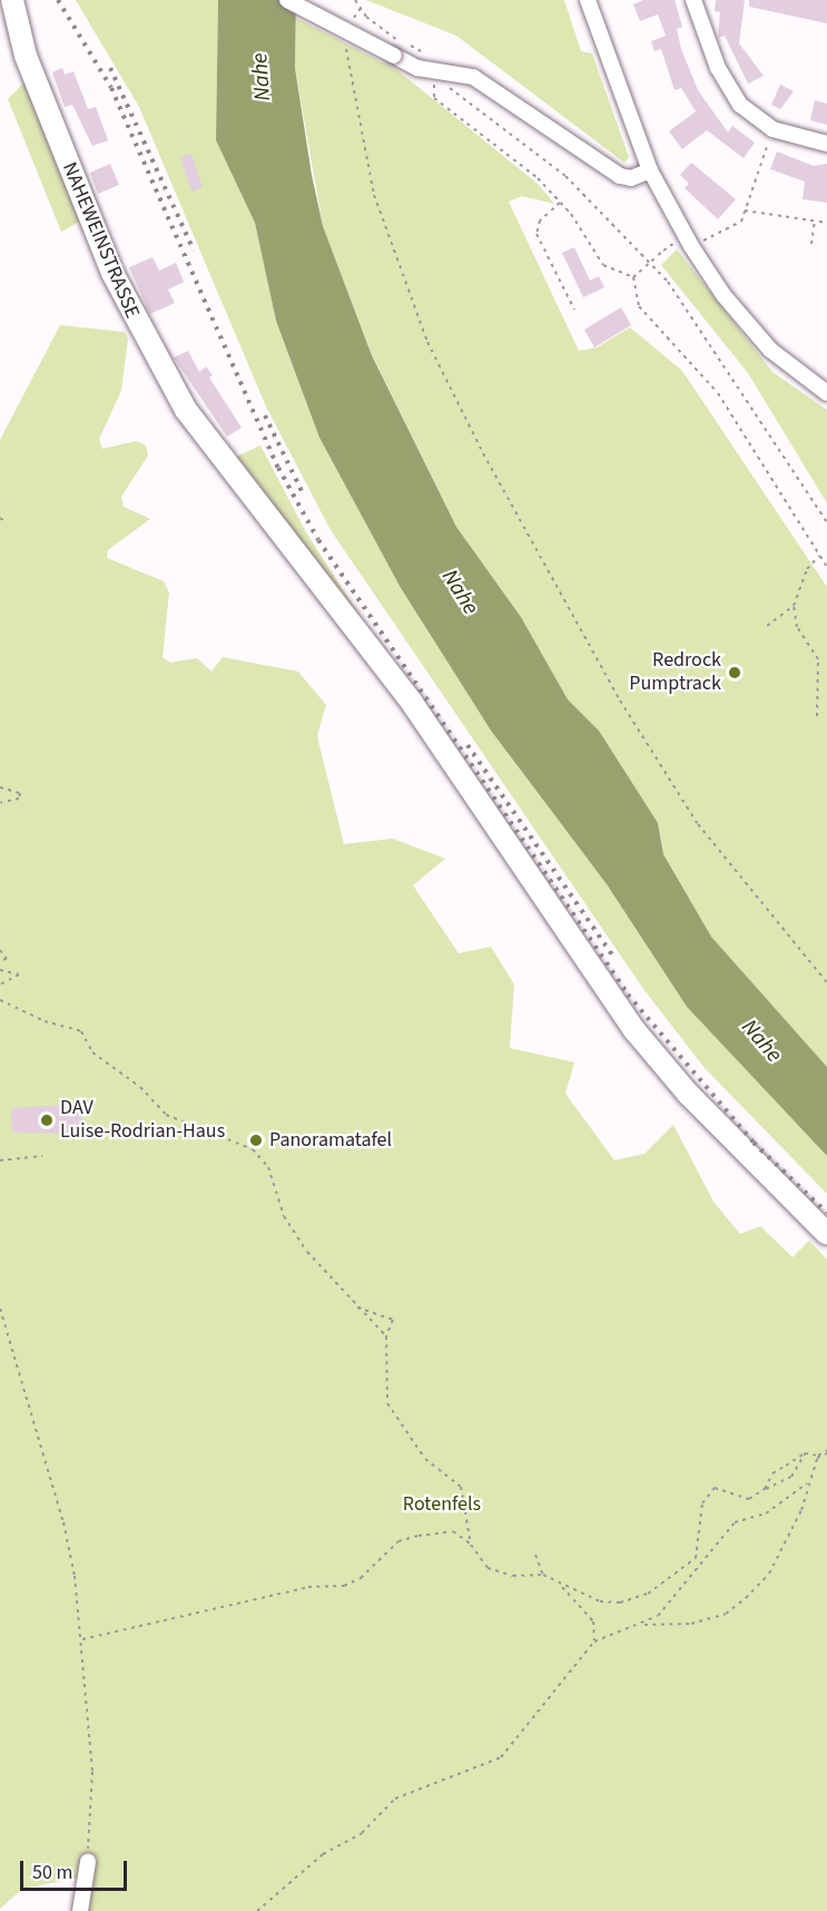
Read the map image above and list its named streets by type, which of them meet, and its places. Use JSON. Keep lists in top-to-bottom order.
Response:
{
  "streets": {
    "main road": ["NAHEWEINSTRASSE"]
  },
  "water": ["Nahe"],
  "parks": ["Rotenfels"],
  "places": ["Redrock Pumptrack", "DAV Luise-Rodrian-Haus", "Panoramatafel"],
  "scale_bar": "50 m"
}
